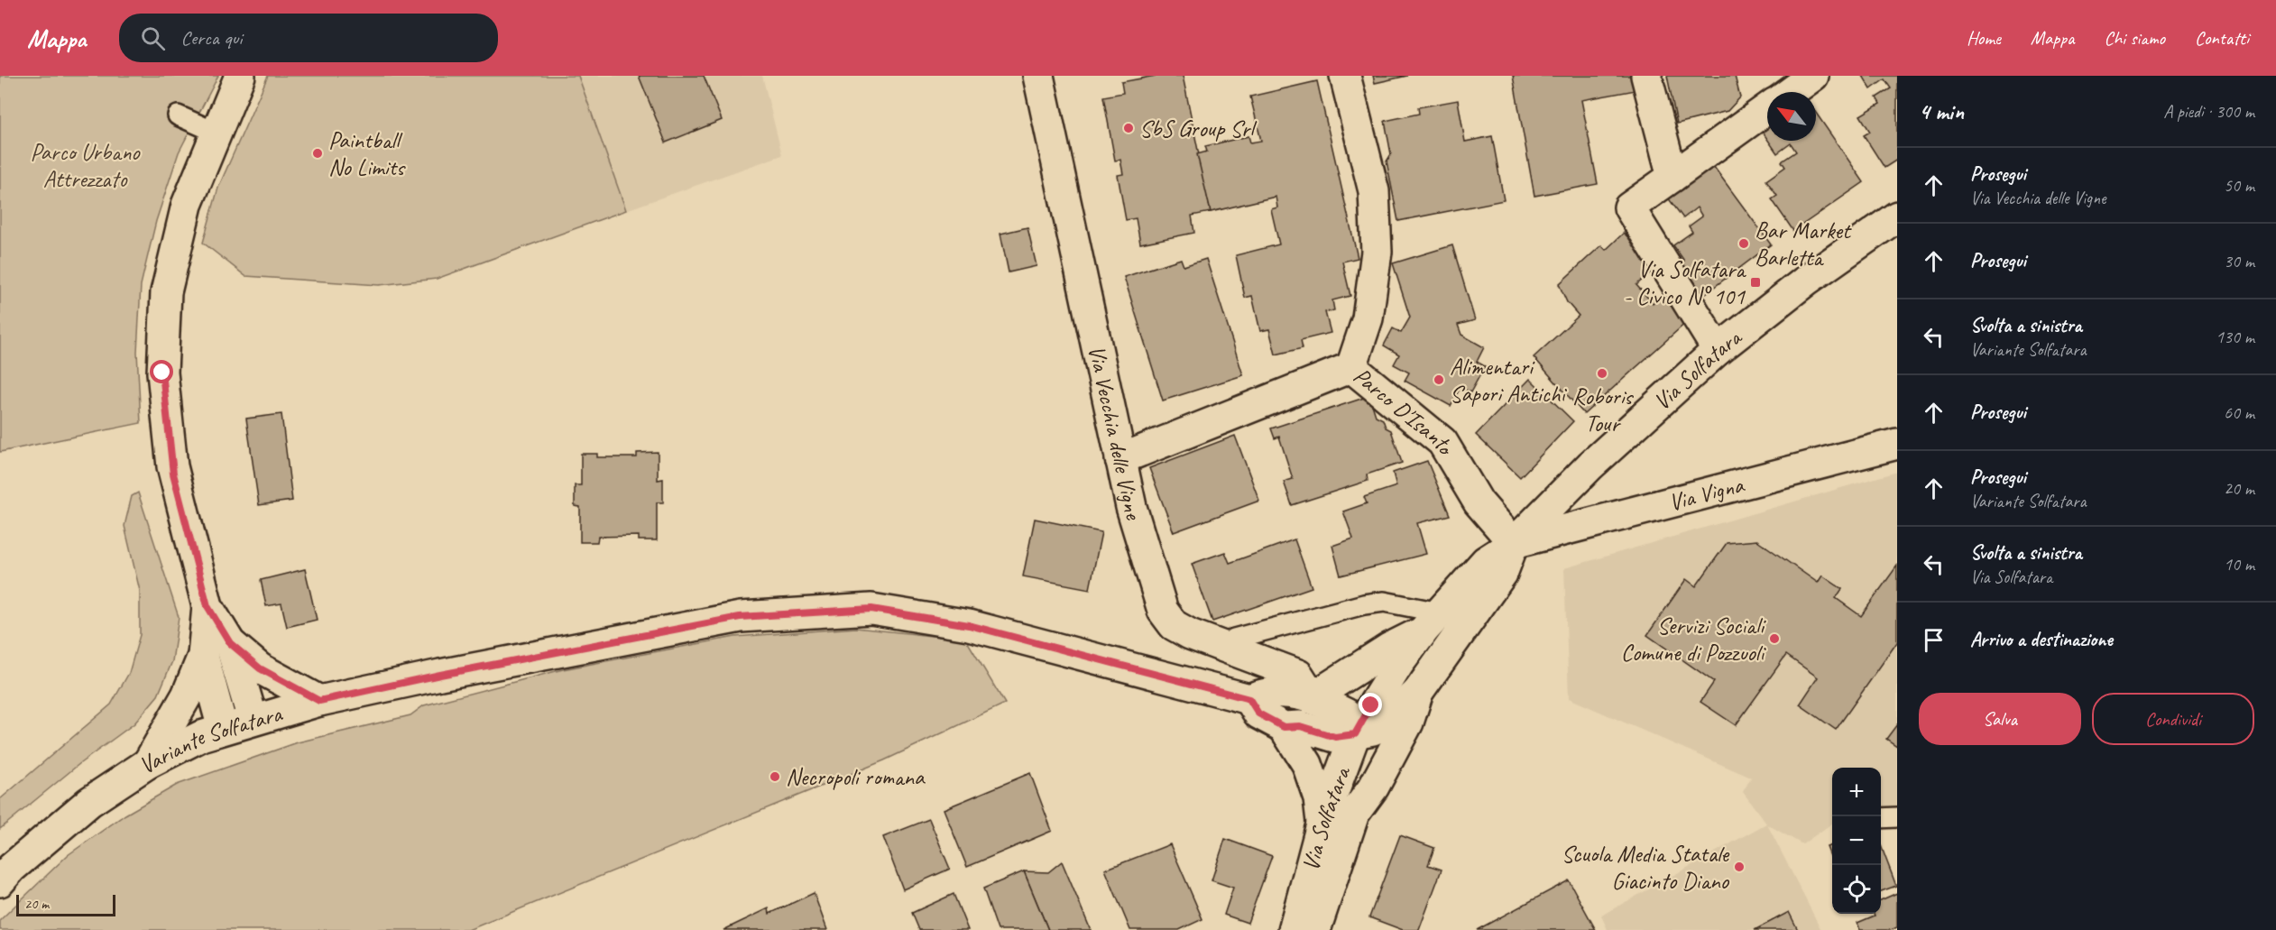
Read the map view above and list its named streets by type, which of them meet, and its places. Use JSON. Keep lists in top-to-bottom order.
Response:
{
  "streets": {
    "street": [
      "Via Solfatara",
      "Parco D'Isanto",
      "Via Vecchia delle Vigne",
      "Via Vigna",
      "Variante Solfatara"
    ]
  },
  "crossings": [
    ["Via Solfatara", "Parco D'Isanto"],
    ["Via Solfatara", "Via Vigna"],
    ["Parco D'Isanto", "Via Vigna"]
  ],
  "parks": ["Parco Urbano Attrezzato"],
  "places": {
    "other": [
      "SbS Group Srl",
      "Paintball No Limits",
      "Bar Market Barletta",
      "Roboris Tour",
      "Alimentari Sapori Antichi",
      "Servizi Sociali Comune di Pozzuoli",
      "Necropoli romana",
      "Scuola Media Statale Giacinto Diano"
    ],
    "transit": ["Via Solfatara - Civico N° 101"]
  },
  "scale_bar": "20 m",
  "north": "top left",
  "page": {
    "header": "Mappa",
    "search": "Cerca qui",
    "nav": [
      "Home",
      "Mappa",
      "Chi siamo",
      "Contatti"
    ],
    "heading": ["4 min", "A piedi · 300 m"],
    "list": [
      ["Prosegui", "Via Vecchia delle Vigne", "50 m"],
      ["Prosegui", "30 m"],
      ["Svolta a sinistra", "Variante Solfatara", "130 m"],
      ["Prosegui", "60 m"],
      ["Prosegui", "Variante Solfatara", "20 m"],
      ["Svolta a sinistra", "Via Solfatara", "10 m"],
      "Arrivo a destinazione"
    ],
    "buttons": ["Salva", "Condividi"],
    "map_buttons": ["+", "−"],
    "scale": "20 m"
  }
}
